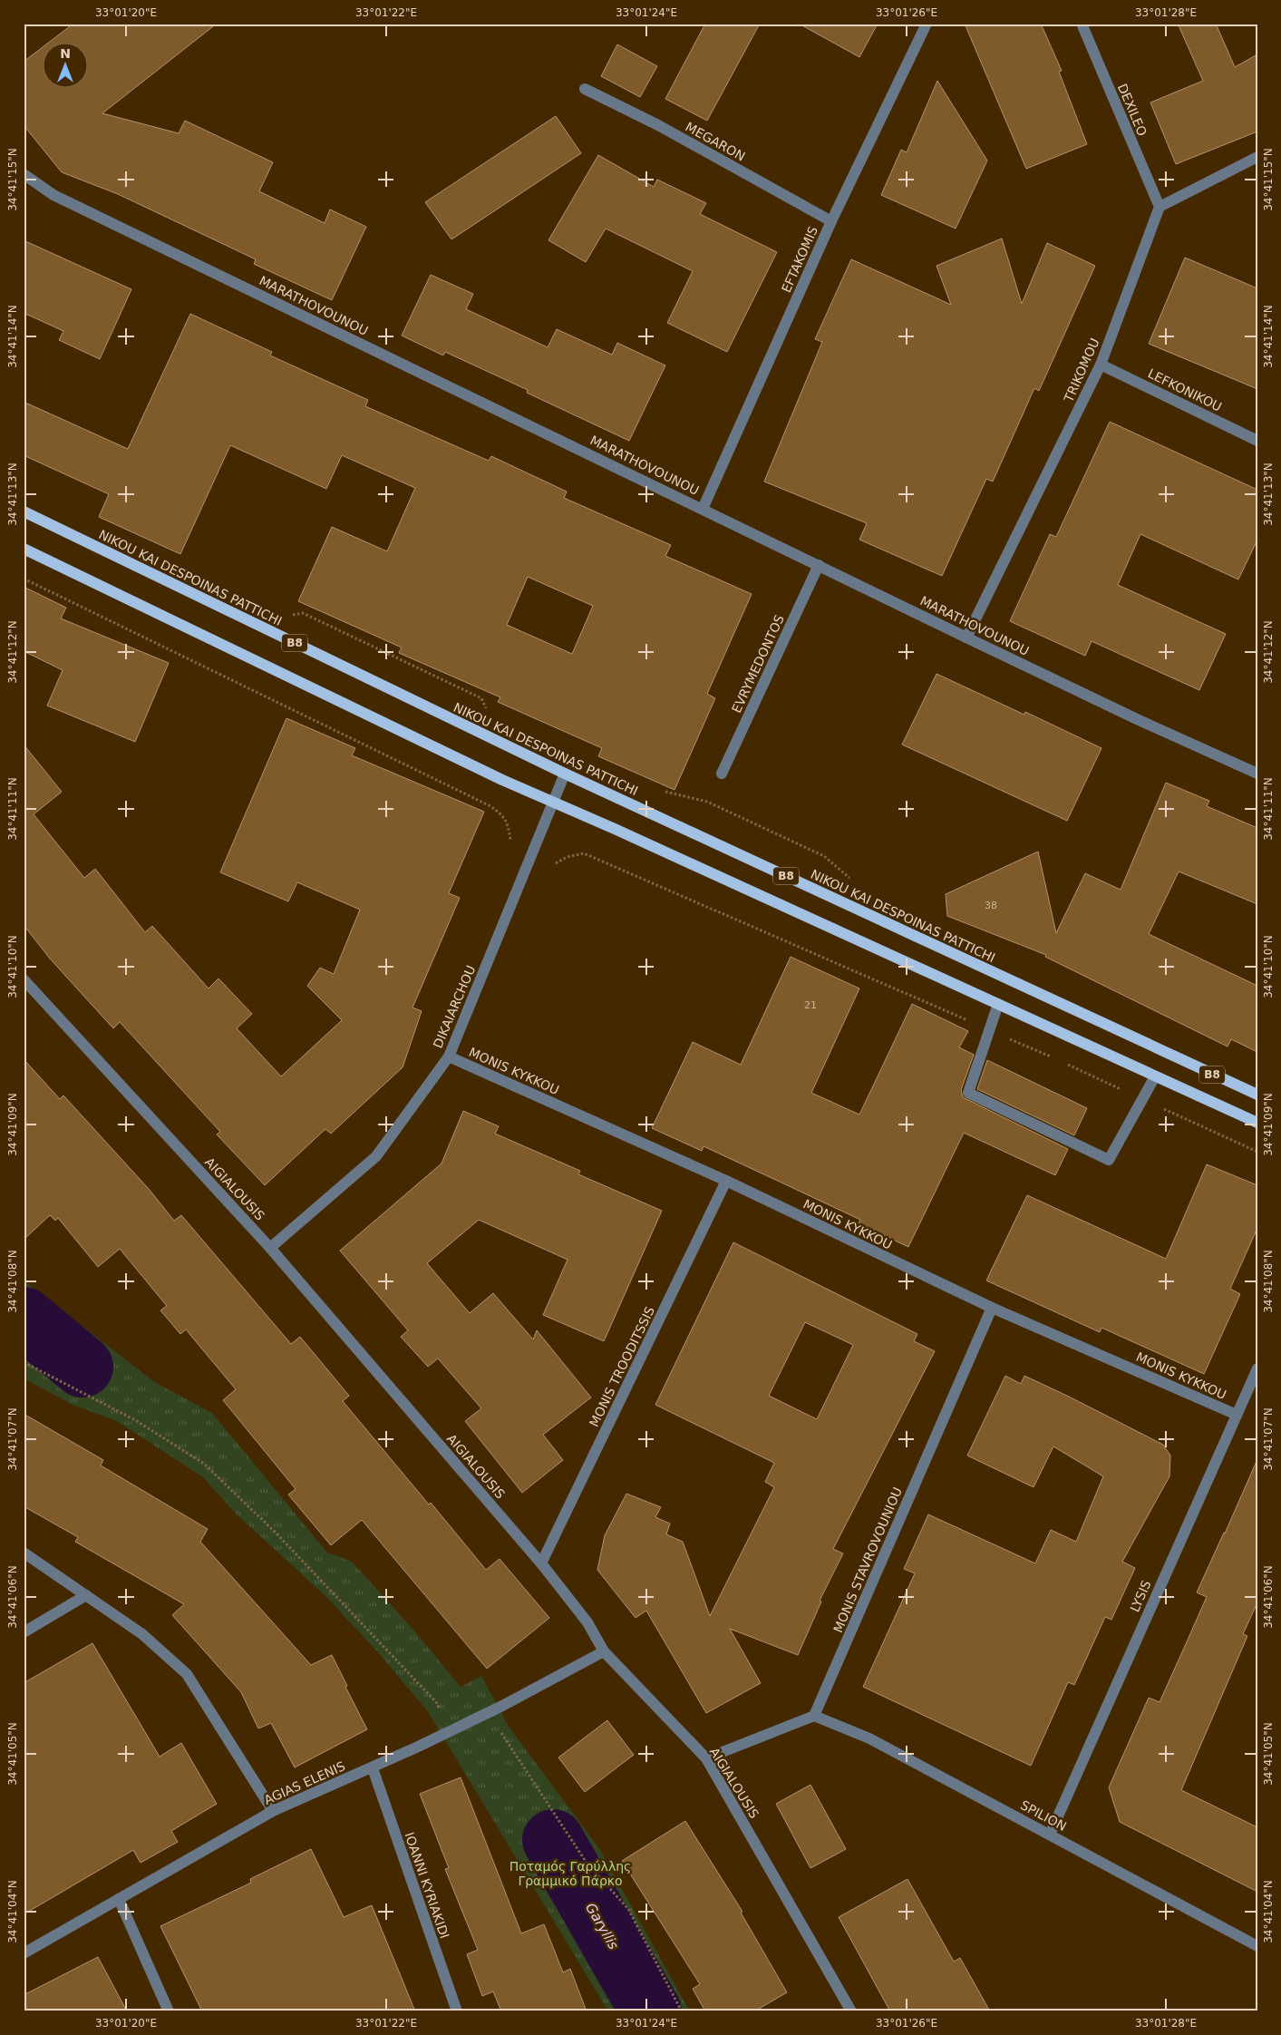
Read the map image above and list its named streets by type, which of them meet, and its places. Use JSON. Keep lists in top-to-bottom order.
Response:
{
  "streets": {
    "main road": ["NIKOU KAI DESPOINAS PATTICHI", "B8"],
    "street": [
      "DEXILEO",
      "MEGARON",
      "EFTAKOMIS",
      "MARATHOVOUNOU",
      "TRIKOMOU",
      "LEFKONIKOU",
      "EVRYMEDONTOS",
      "DIKAIARCHOU",
      "MONIS KYKKOU",
      "AIGIALOUSIS",
      "MONIS TROODITSSIS",
      "MONIS STAVROVOUNIOU",
      "LYSIS",
      "AGIAS ELENIS",
      "SPILION",
      "IOANNI KYRIAKIDI"
    ]
  },
  "crossings": [
    ["DEXILEO", "TRIKOMOU"],
    ["MEGARON", "EFTAKOMIS"],
    ["EFTAKOMIS", "MARATHOVOUNOU"],
    ["MARATHOVOUNOU", "TRIKOMOU"],
    ["MARATHOVOUNOU", "EVRYMEDONTOS"],
    ["TRIKOMOU", "LEFKONIKOU"],
    ["NIKOU KAI DESPOINAS PATTICHI", "DIKAIARCHOU"],
    ["DIKAIARCHOU", "MONIS KYKKOU"],
    ["DIKAIARCHOU", "AIGIALOUSIS"],
    ["MONIS KYKKOU", "MONIS TROODITSSIS"],
    ["MONIS KYKKOU", "MONIS STAVROVOUNIOU"],
    ["MONIS KYKKOU", "LYSIS"],
    ["AIGIALOUSIS", "MONIS TROODITSSIS"],
    ["AIGIALOUSIS", "AGIAS ELENIS"],
    ["MONIS STAVROVOUNIOU", "SPILION"],
    ["LYSIS", "SPILION"],
    ["AGIAS ELENIS", "IOANNI KYRIAKIDI"]
  ],
  "water": ["Garyllis"],
  "parks": ["Ποταμός Γαρύλλης Γραμμικό Πάρκο"],
  "house_numbers": ["38", "21"],
  "north": "top",
  "coordinates": [
    "33°01'20\"E",
    "33°01'22\"E",
    "33°01'24\"E",
    "33°01'26\"E",
    "33°01'28\"E",
    "34°41'15\"N",
    "34°41'14\"N",
    "34°41'13\"N",
    "34°41'12\"N",
    "34°41'11\"N",
    "34°41'10\"N",
    "34°41'09\"N",
    "34°41'08\"N",
    "34°41'07\"N",
    "34°41'06\"N",
    "34°41'05\"N",
    "34°41'04\"N"
  ]
}
